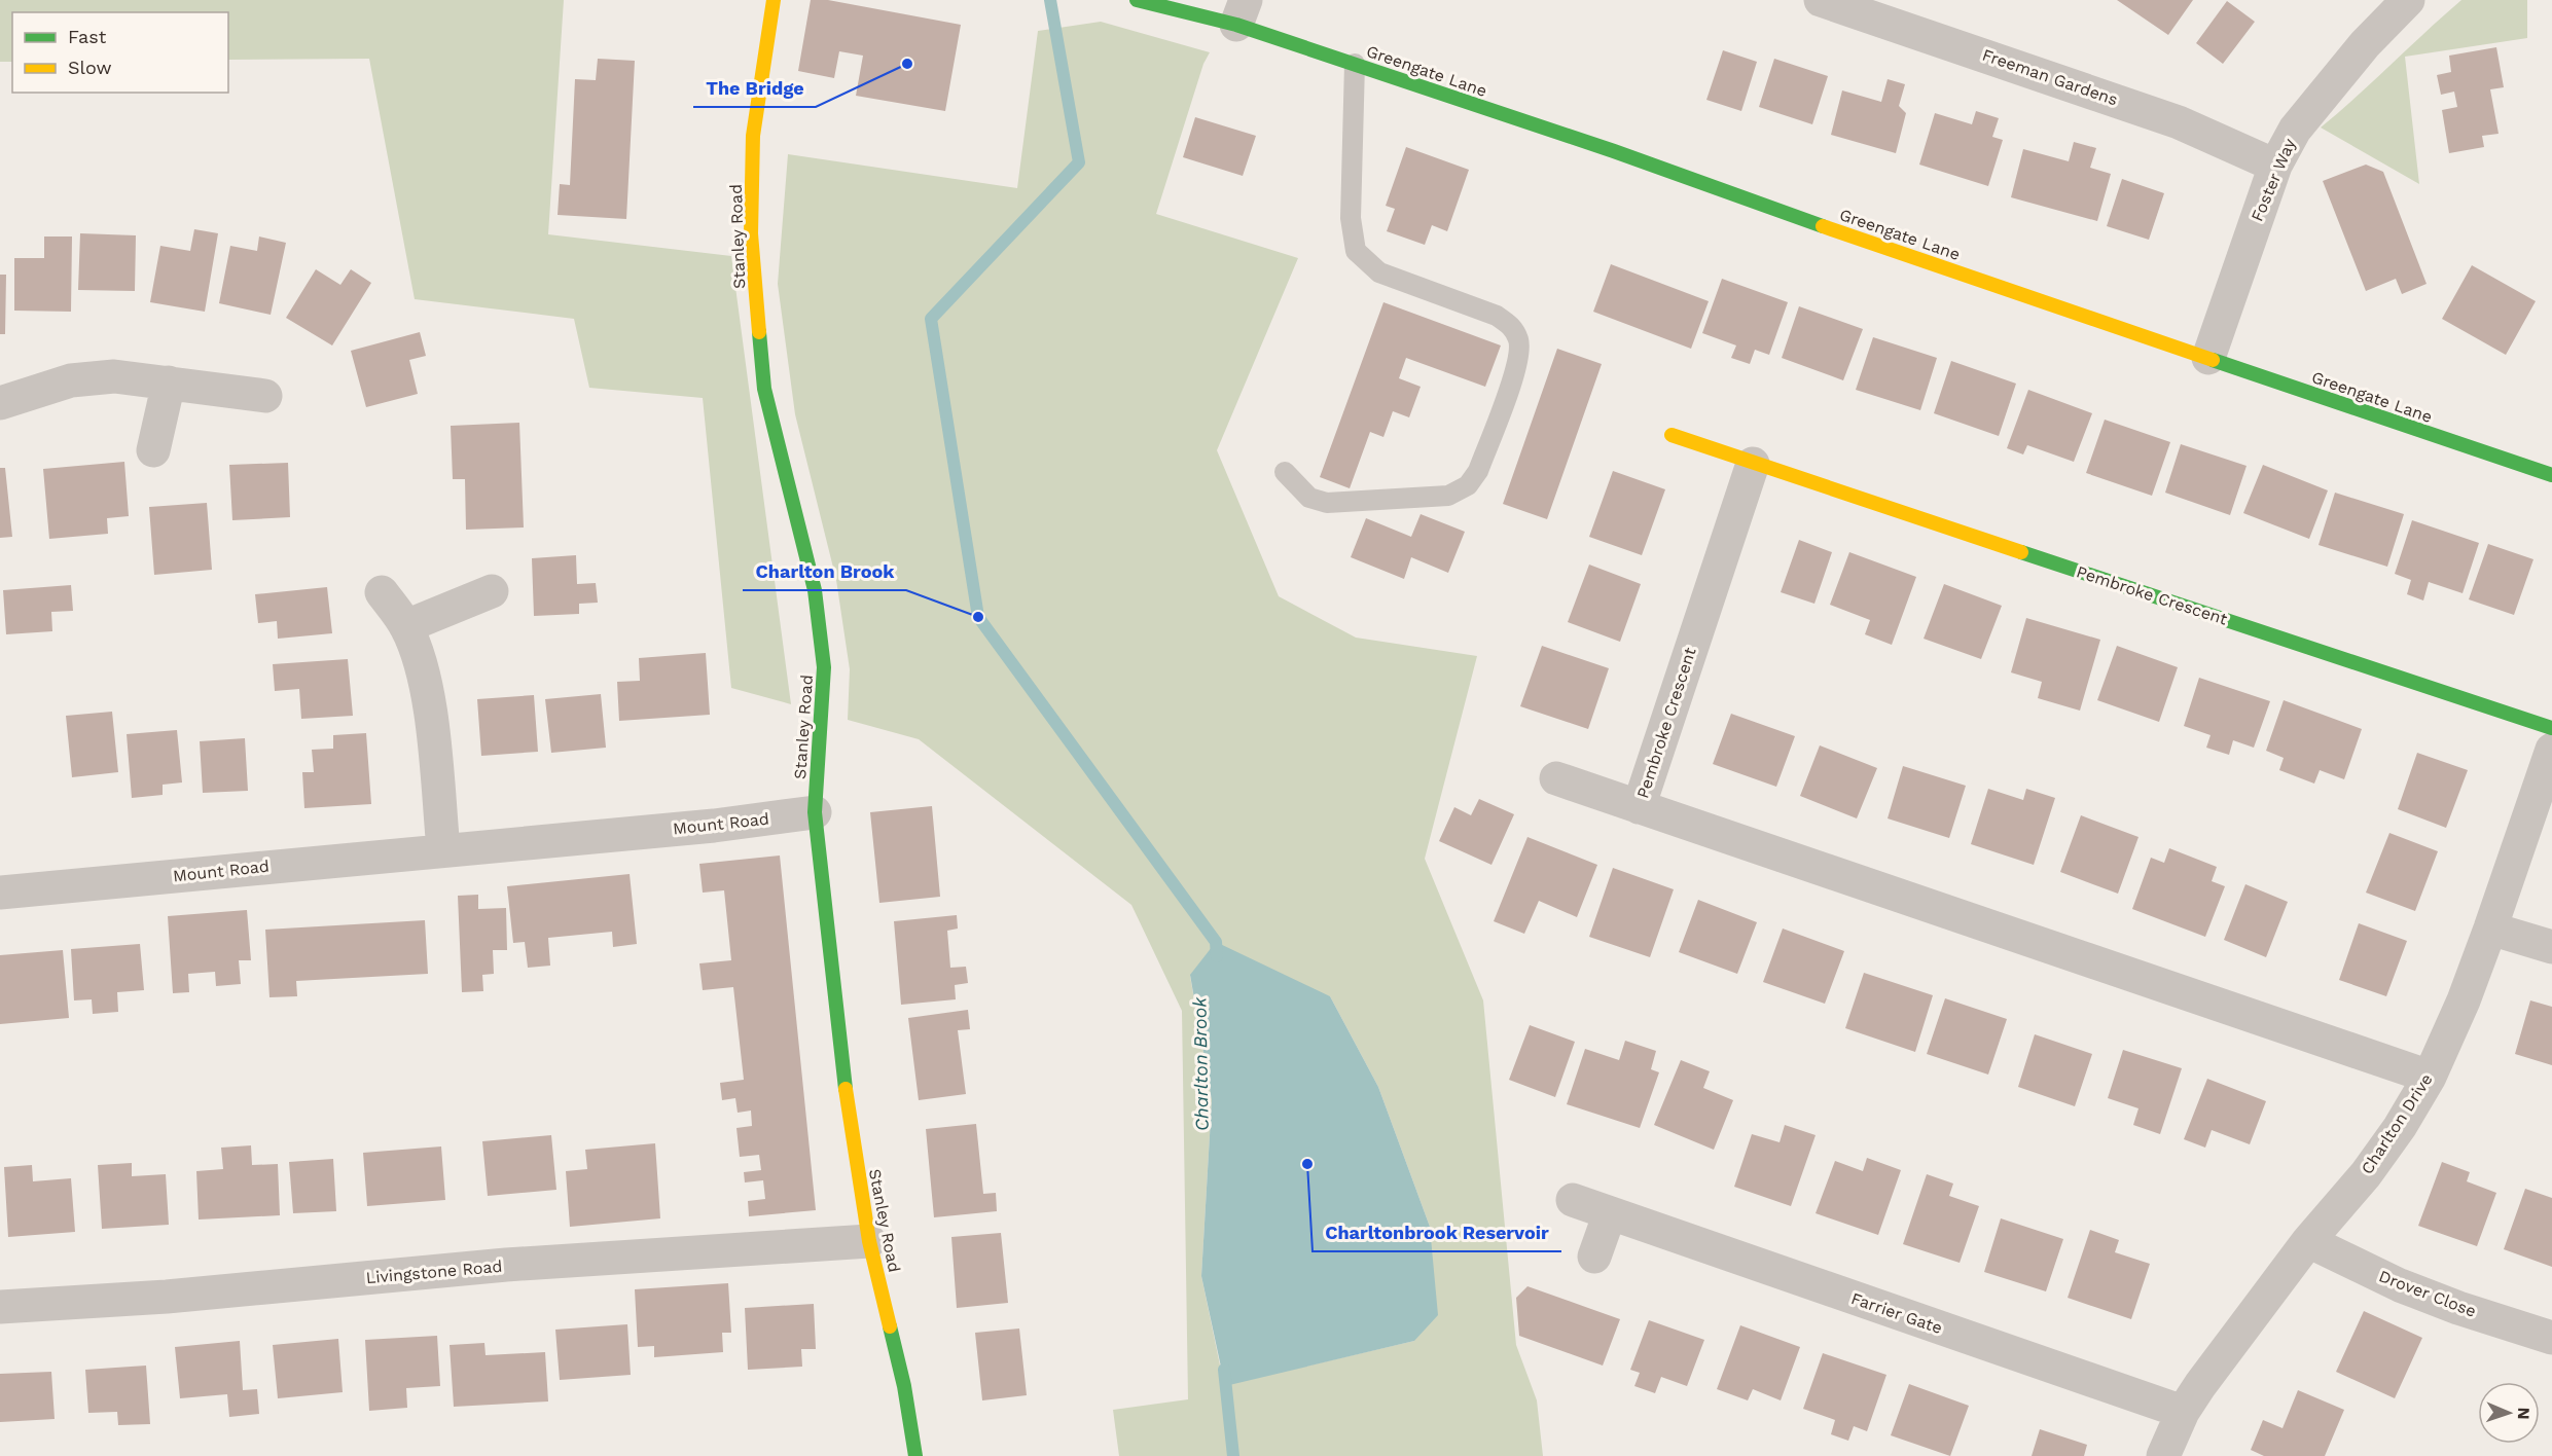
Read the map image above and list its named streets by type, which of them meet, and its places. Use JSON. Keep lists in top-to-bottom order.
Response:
{
  "streets": {
    "street": [
      "Greengate Lane",
      "Freeman Gardens",
      "Foster Way",
      "Stanley Road",
      "Pembroke Crescent",
      "Mount Road",
      "Charlton Drive",
      "Livingstone Road",
      "Drover Close",
      "Farrier Gate"
    ]
  },
  "crossings": [
    ["Greengate Lane", "Foster Way"],
    ["Freeman Gardens", "Foster Way"],
    ["Stanley Road", "Mount Road"],
    ["Stanley Road", "Livingstone Road"],
    ["Pembroke Crescent", "Charlton Drive"],
    ["Charlton Drive", "Drover Close"],
    ["Charlton Drive", "Farrier Gate"]
  ],
  "water": ["Charlton Brook"],
  "places": ["The Bridge", "Charlton Brook", "Charltonbrook Reservoir"],
  "legend": ["Fast", "Slow"],
  "north": "right"
}
